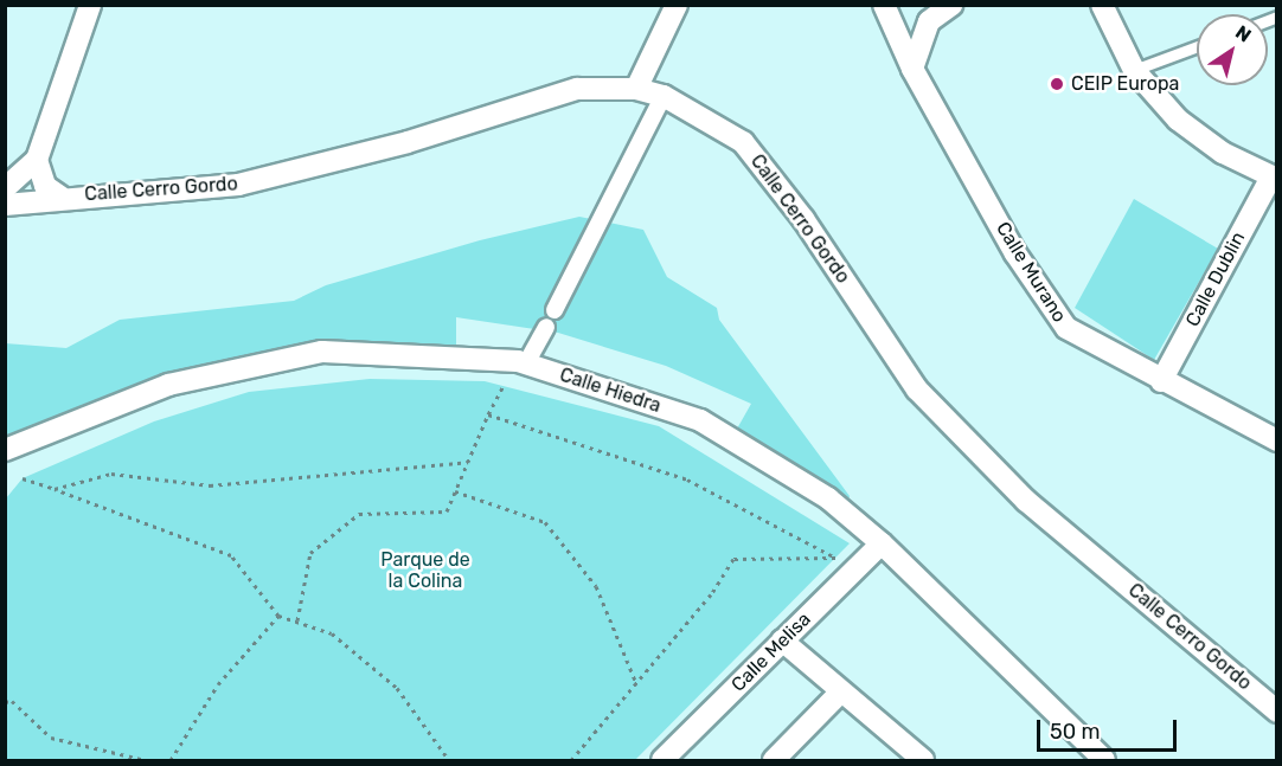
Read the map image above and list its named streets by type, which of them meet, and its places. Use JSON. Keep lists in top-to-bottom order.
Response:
{
  "streets": {
    "street": [
      "Calle Cerro Gordo",
      "Calle Murano",
      "Calle Dublin",
      "Calle Hiedra",
      "Calle Melisa"
    ]
  },
  "crossings": [
    ["Calle Murano", "Calle Dublin"],
    ["Calle Hiedra", "Calle Melisa"]
  ],
  "parks": ["Parque de la Colina"],
  "places": ["CEIP Europa"],
  "scale_bar": "50 m",
  "north": "top right"
}
